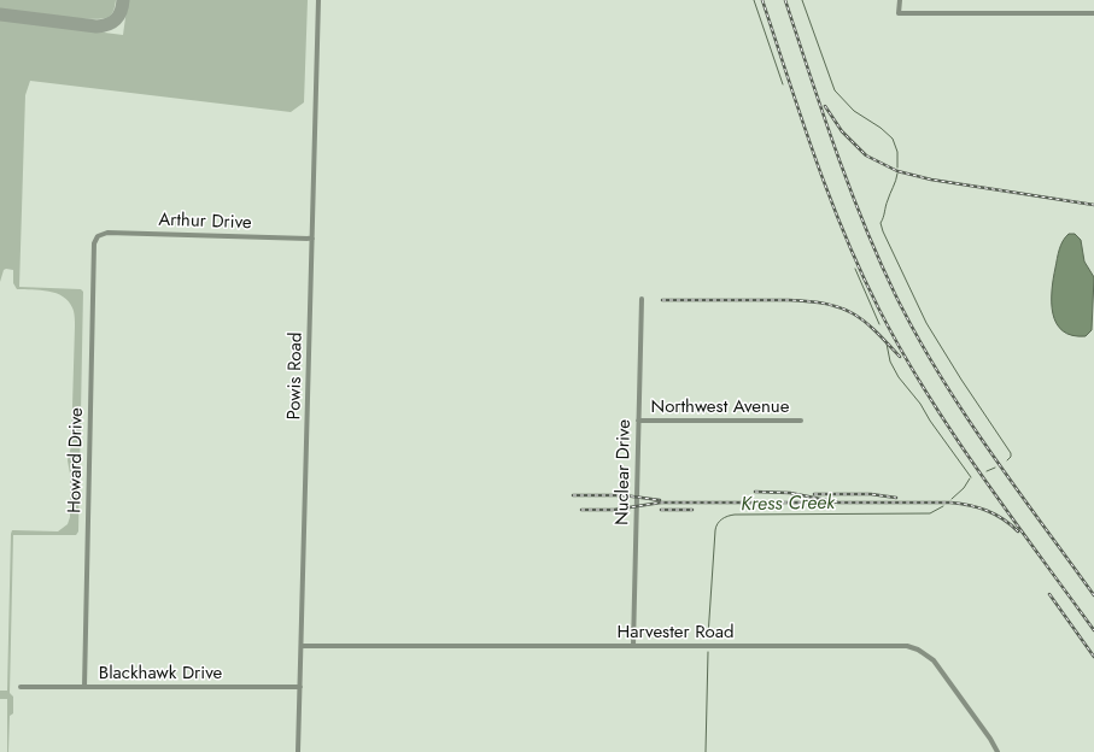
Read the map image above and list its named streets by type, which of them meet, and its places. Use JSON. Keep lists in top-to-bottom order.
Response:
{
  "streets": {
    "street": [
      "Arthur Drive",
      "Powis Road",
      "Northwest Avenue",
      "Howard Drive",
      "Nuclear Drive",
      "Harvester Road",
      "Blackhawk Drive"
    ]
  },
  "crossings": [
    ["Arthur Drive", "Powis Road"],
    ["Arthur Drive", "Howard Drive"],
    ["Powis Road", "Harvester Road"],
    ["Powis Road", "Blackhawk Drive"],
    ["Northwest Avenue", "Nuclear Drive"],
    ["Howard Drive", "Blackhawk Drive"],
    ["Nuclear Drive", "Harvester Road"]
  ],
  "water": ["Kress Creek"]
}
